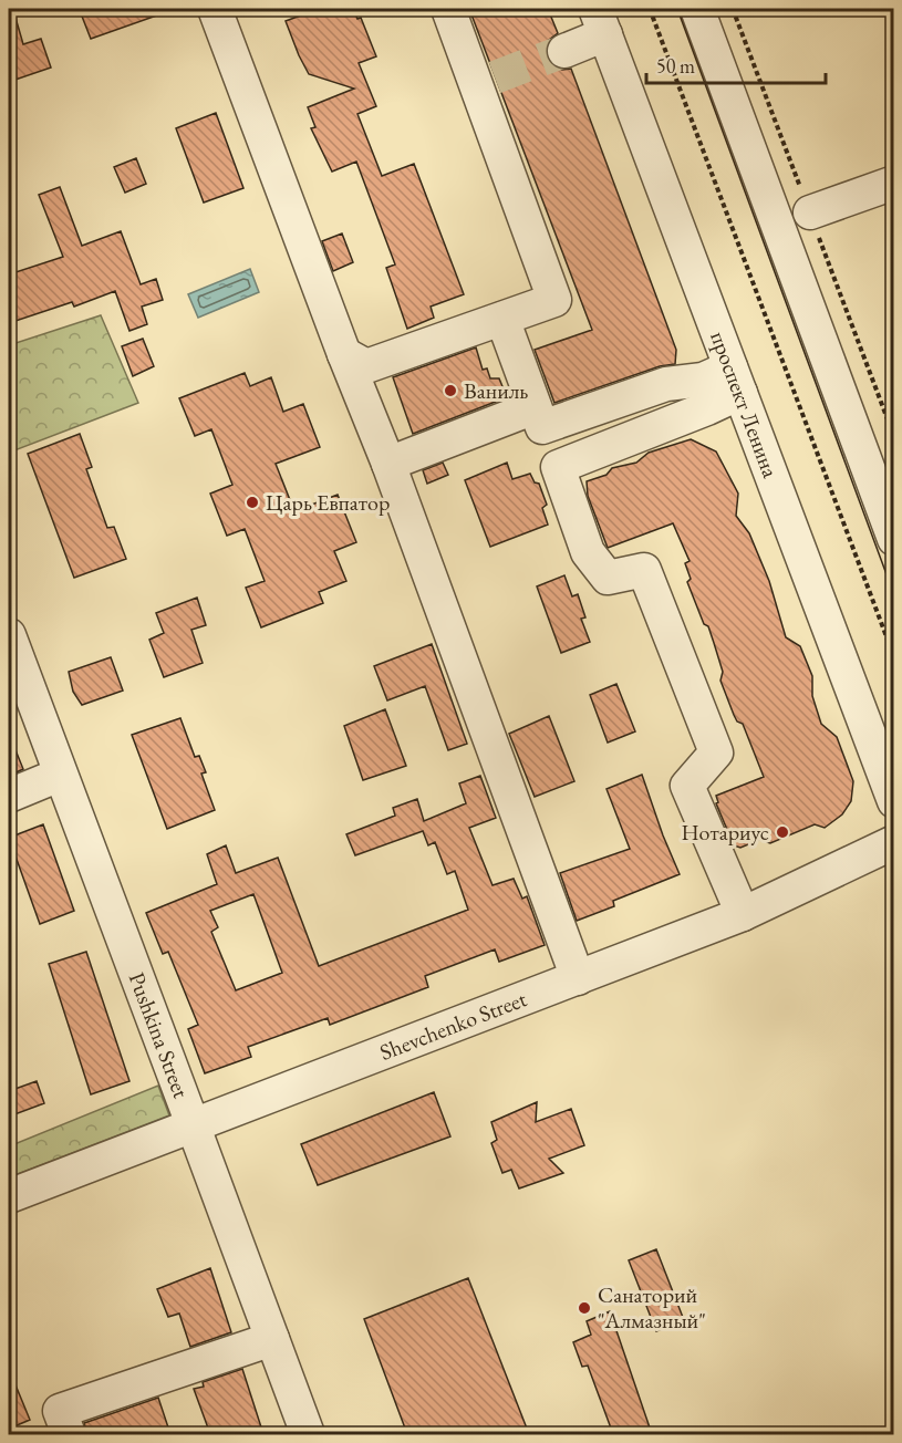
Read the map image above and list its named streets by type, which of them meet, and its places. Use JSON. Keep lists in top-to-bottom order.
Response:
{
  "streets": {
    "street": ["проспект Ленина", "Shevchenko Street", "Pushkina Street"]
  },
  "crossings": [
    ["Shevchenko Street", "Pushkina Street"]
  ],
  "places": [
    "Ваниль",
    "Царь Евпатор",
    "Нотариус",
    "Санаторий \"Алмазный\""
  ],
  "scale_bar": "50 m"
}
